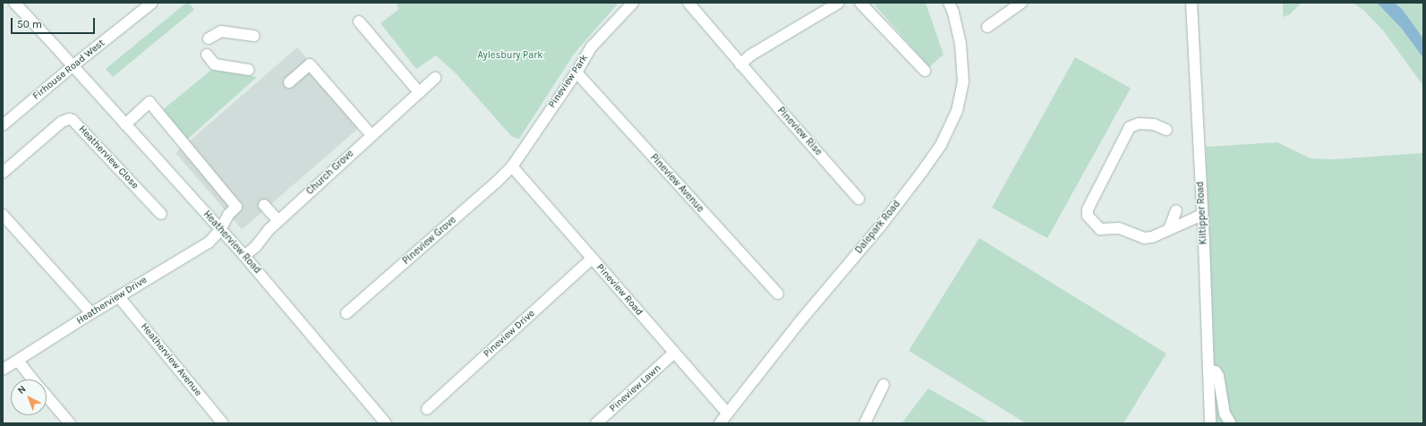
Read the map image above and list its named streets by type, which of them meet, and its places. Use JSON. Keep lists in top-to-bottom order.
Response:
{
  "streets": {
    "street": [
      "Firhouse Road West",
      "Pineview Park",
      "Pineview Rise",
      "Heatherview Close",
      "Church Grove",
      "Pineview Avenue",
      "Kiltipper Road",
      "Dalepark Road",
      "Pineview Grove",
      "Heatherview Road",
      "Pineview Road",
      "Heatherview Drive",
      "Pineview Drive",
      "Heatherview Avenue",
      "Pineview Lawn"
    ]
  },
  "crossings": [
    ["Firhouse Road West", "Heatherview Road"],
    ["Pineview Park", "Pineview Avenue"],
    ["Pineview Park", "Pineview Grove"],
    ["Pineview Park", "Pineview Road"],
    ["Church Grove", "Heatherview Road"],
    ["Dalepark Road", "Pineview Road"],
    ["Pineview Grove", "Pineview Road"],
    ["Heatherview Road", "Heatherview Drive"],
    ["Pineview Road", "Pineview Drive"],
    ["Pineview Road", "Pineview Lawn"],
    ["Heatherview Drive", "Heatherview Avenue"]
  ],
  "parks": ["Aylesbury Park"],
  "scale_bar": "50 m",
  "north": "top left"
}
